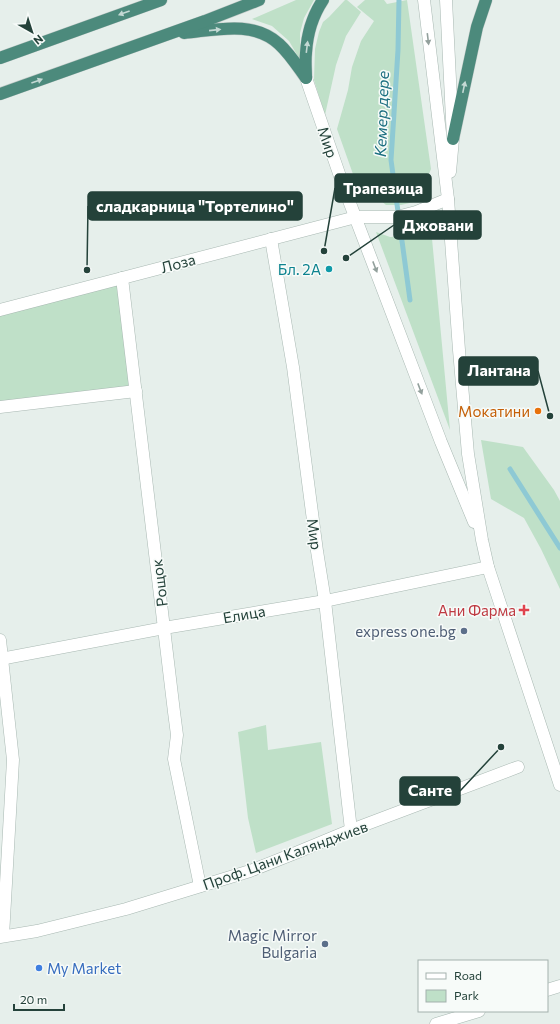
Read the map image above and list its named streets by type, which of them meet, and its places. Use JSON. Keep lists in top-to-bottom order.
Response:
{
  "streets": {
    "street": [
      "Мир",
      "Лоза",
      "Рощок",
      "Елица",
      "Проф. Цани Калянджиев"
    ]
  },
  "crossings": [
    ["Мир", "Лоза"],
    ["Мир", "Елица"],
    ["Мир", "Проф. Цани Калянджиев"],
    ["Лоза", "Рощок"],
    ["Рощок", "Елица"],
    ["Рощок", "Проф. Цани Калянджиев"]
  ],
  "water": ["Кемер дере"],
  "places": {
    "other": [
      "Трапезица",
      "Джовани",
      "Бл. 2А",
      "сладкарница \"Тортелино\"",
      "Мокатини",
      "Лантана",
      "express one.bg",
      "Санте",
      "Magic Mirror Bulgaria",
      "My Market"
    ],
    "health": ["Ани Фарма"]
  },
  "legend": ["Road", "Park"],
  "scale_bar": "20 m",
  "north": "bottom right"
}
